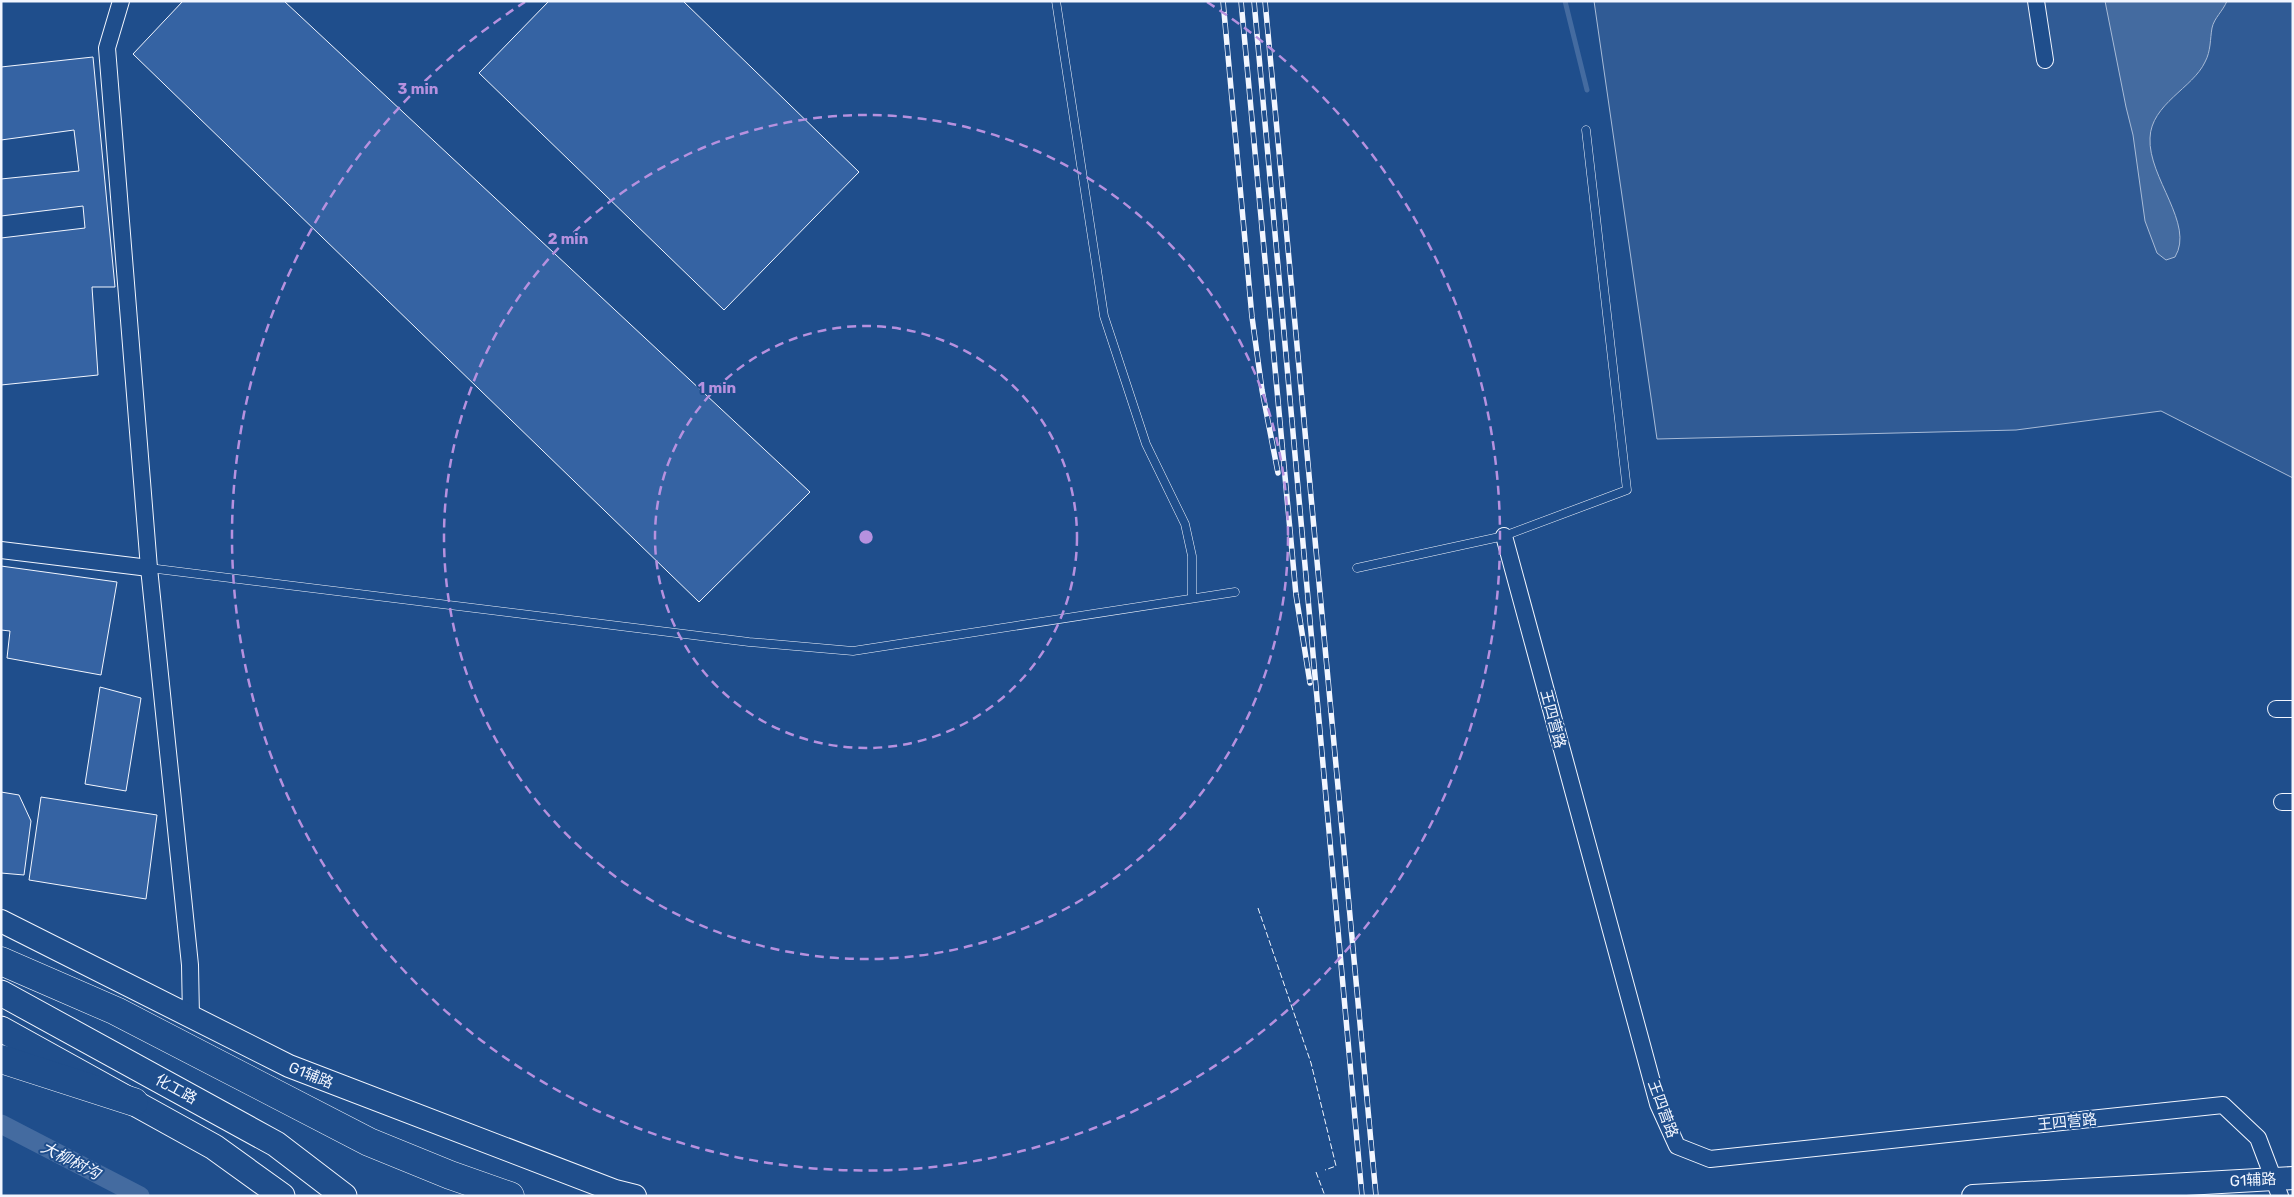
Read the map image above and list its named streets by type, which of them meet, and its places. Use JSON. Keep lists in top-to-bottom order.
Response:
{
  "streets": {
    "main road": ["G1辅路", "化工路"],
    "street": ["王四营路"]
  },
  "crossings": [
    ["王四营路", "G1辅路"]
  ],
  "water": ["大柳树沟"],
  "rings": ["3 min", "2 min", "1 min"]
}
